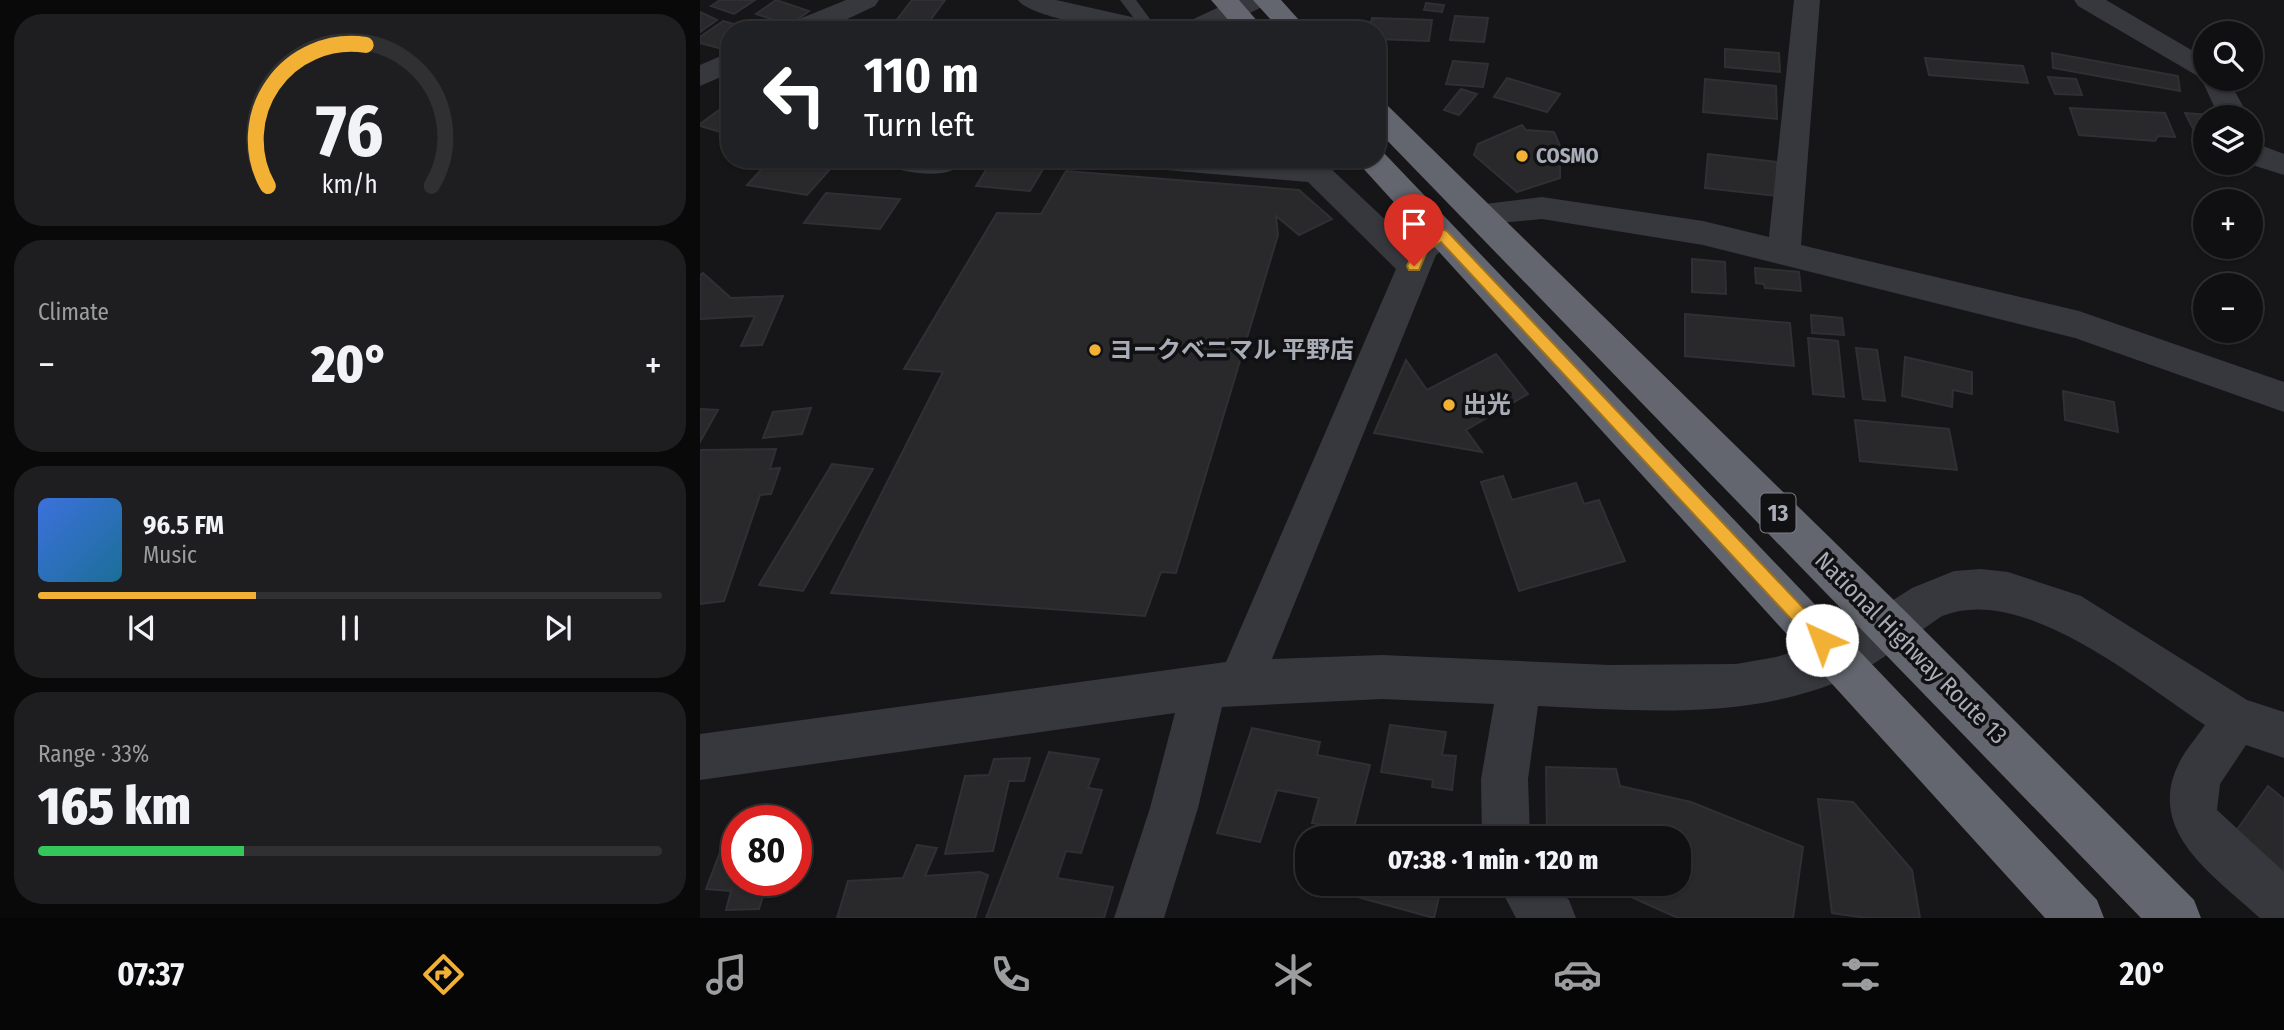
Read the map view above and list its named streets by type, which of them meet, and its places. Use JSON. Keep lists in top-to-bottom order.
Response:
{
  "streets": {
    "highway": ["13", "National Highway Route 13"]
  },
  "places": ["COSMO", "ヨークベニマル 平野店", "出光"],
  "page": {
    "map_buttons": ["+", "−"],
    "turn": ["110 m", "Turn left"],
    "tile": [
      "Climate",
      ["Range · 33%", "165 km"]
    ],
    "heat": ["−", "20°", "+"],
    "song": ["96.5 FM", "Music"],
    "limit": "80",
    "trip": "07:38 · 1 min · 120 m",
    "tabs": ["07:37", "20°"],
    "gauge": ["76", "km/h"]
  }
}
